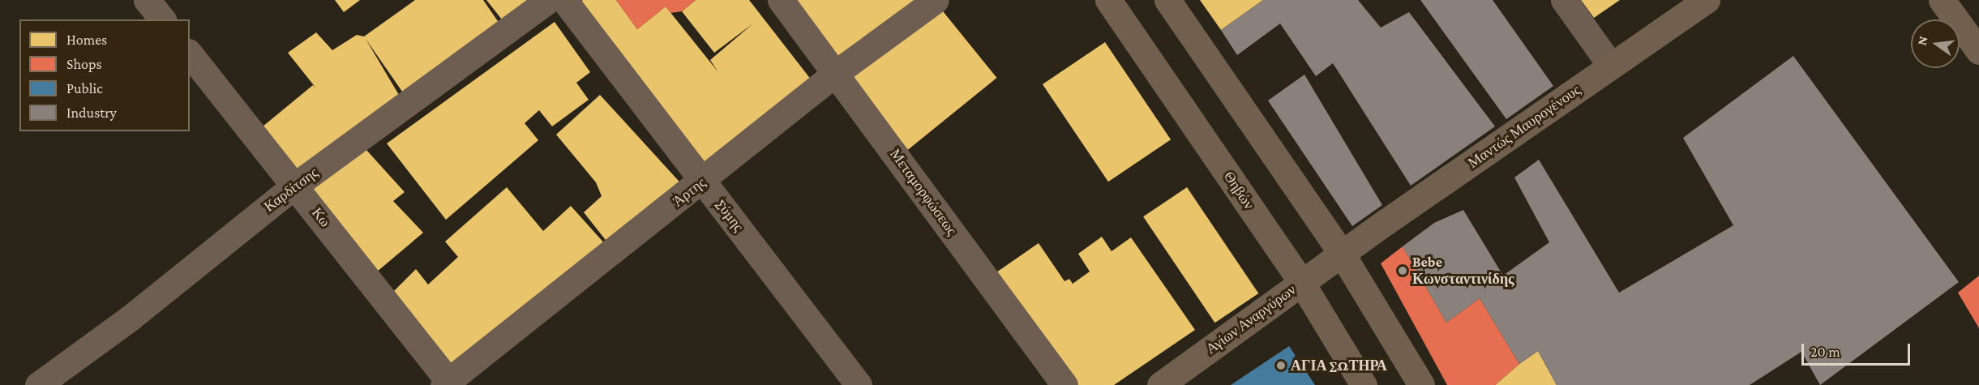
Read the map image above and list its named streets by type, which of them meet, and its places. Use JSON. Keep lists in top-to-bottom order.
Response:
{
  "streets": {
    "main road": ["Μαντώς Μαυρογένους", "Θηβών", "Αγίων Αναργύρων"],
    "street": [
      "Καρδίτσης",
      "Άρτης",
      "Μεταμορφώσεως",
      "Σύμης",
      "Κω"
    ]
  },
  "crossings": [
    ["Μαντώς Μαυρογένους", "Αγίων Αναργύρων"],
    ["Καρδίτσης", "Κω"],
    ["Θηβών", "Αγίων Αναργύρων"],
    ["Άρτης", "Μεταμορφώσεως"],
    ["Άρτης", "Σύμης"],
    ["Άρτης", "Κω"]
  ],
  "places": ["Bebe Κωνσταντινίδης", "ΑΓΙΑ ΣΩΤΗΡΑ"],
  "legend": [
    "Homes",
    "Shops",
    "Public",
    "Industry"
  ],
  "scale_bar": "20 m",
  "north": "left"
}
